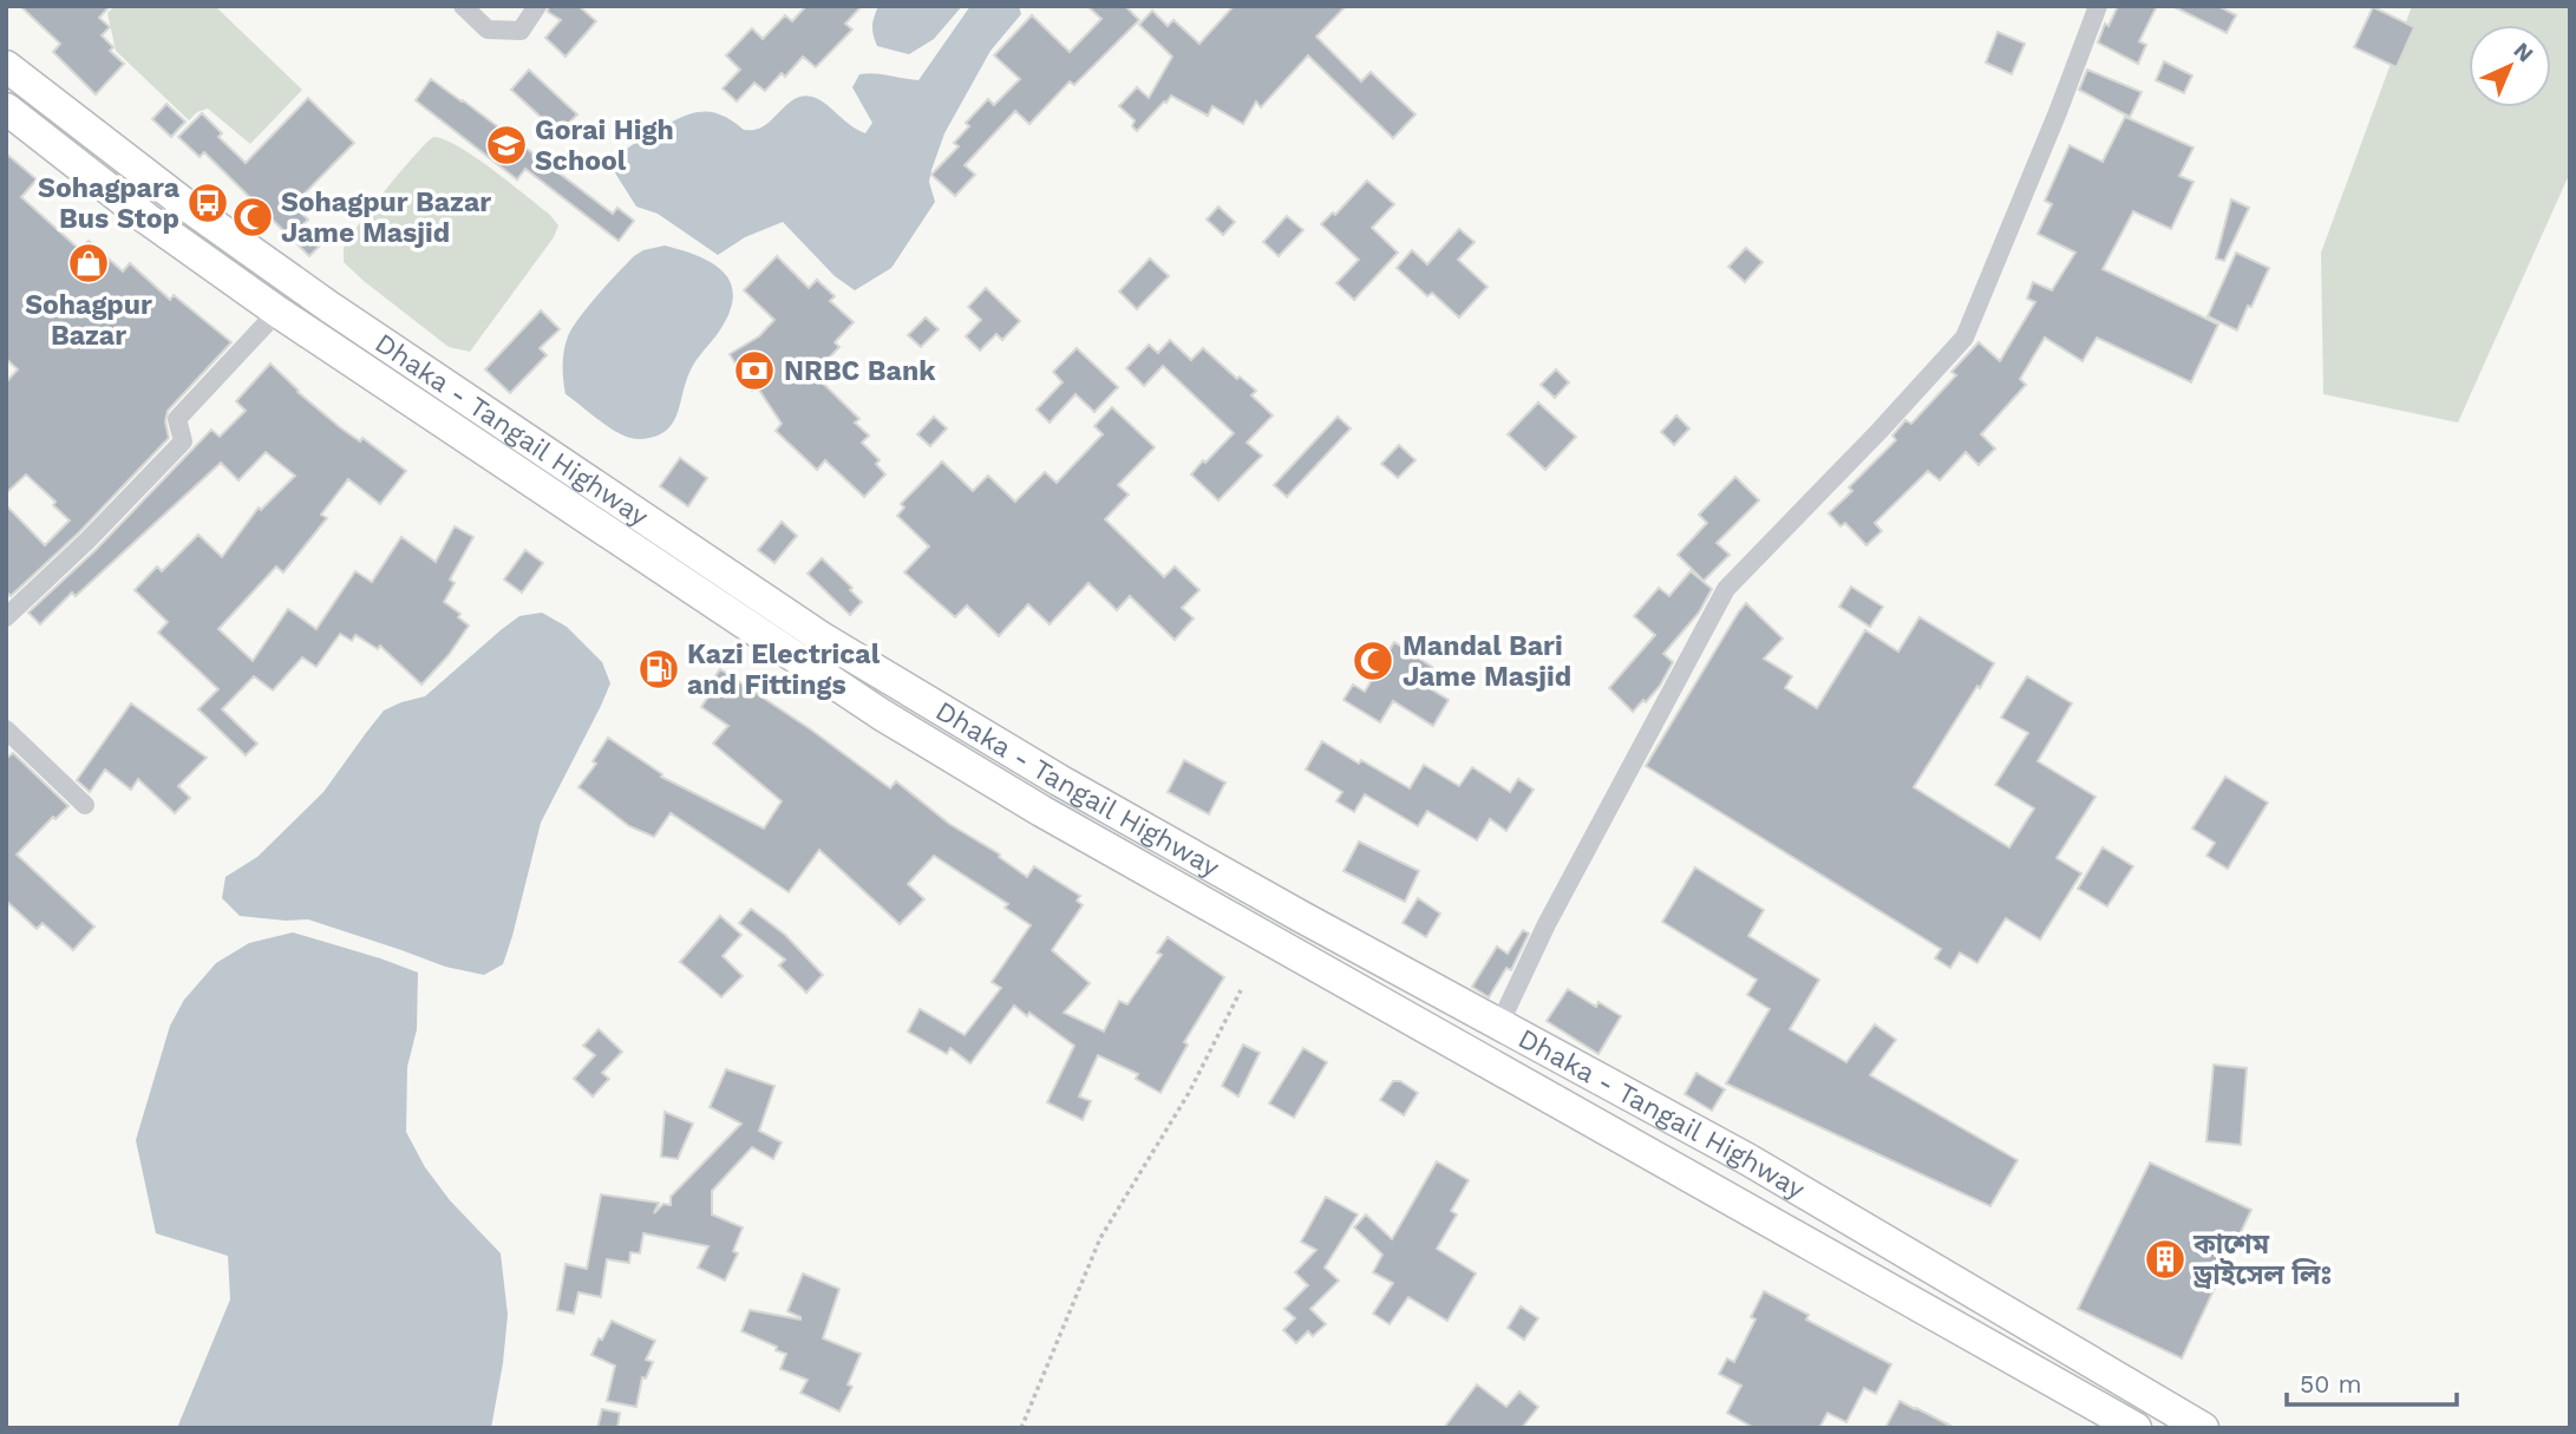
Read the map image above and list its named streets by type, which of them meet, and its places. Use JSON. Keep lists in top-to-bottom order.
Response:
{
  "streets": {
    "highway": ["Dhaka - Tangail Highway"]
  },
  "places": {
    "school or university": ["Gorai High School"],
    "bus stop": ["Sohagpara Bus Stop"],
    "mosque": ["Sohagpur Bazar Jame Masjid", "Mandal Bari Jame Masjid"],
    "shop": ["Sohagpur Bazar"],
    "bank": ["NRBC Bank"],
    "fuel station": ["Kazi Electrical and Fittings"],
    "building": ["কাশেম ড্রাইসেল লিঃ"]
  },
  "scale_bar": "50 m",
  "north": "top right"
}
